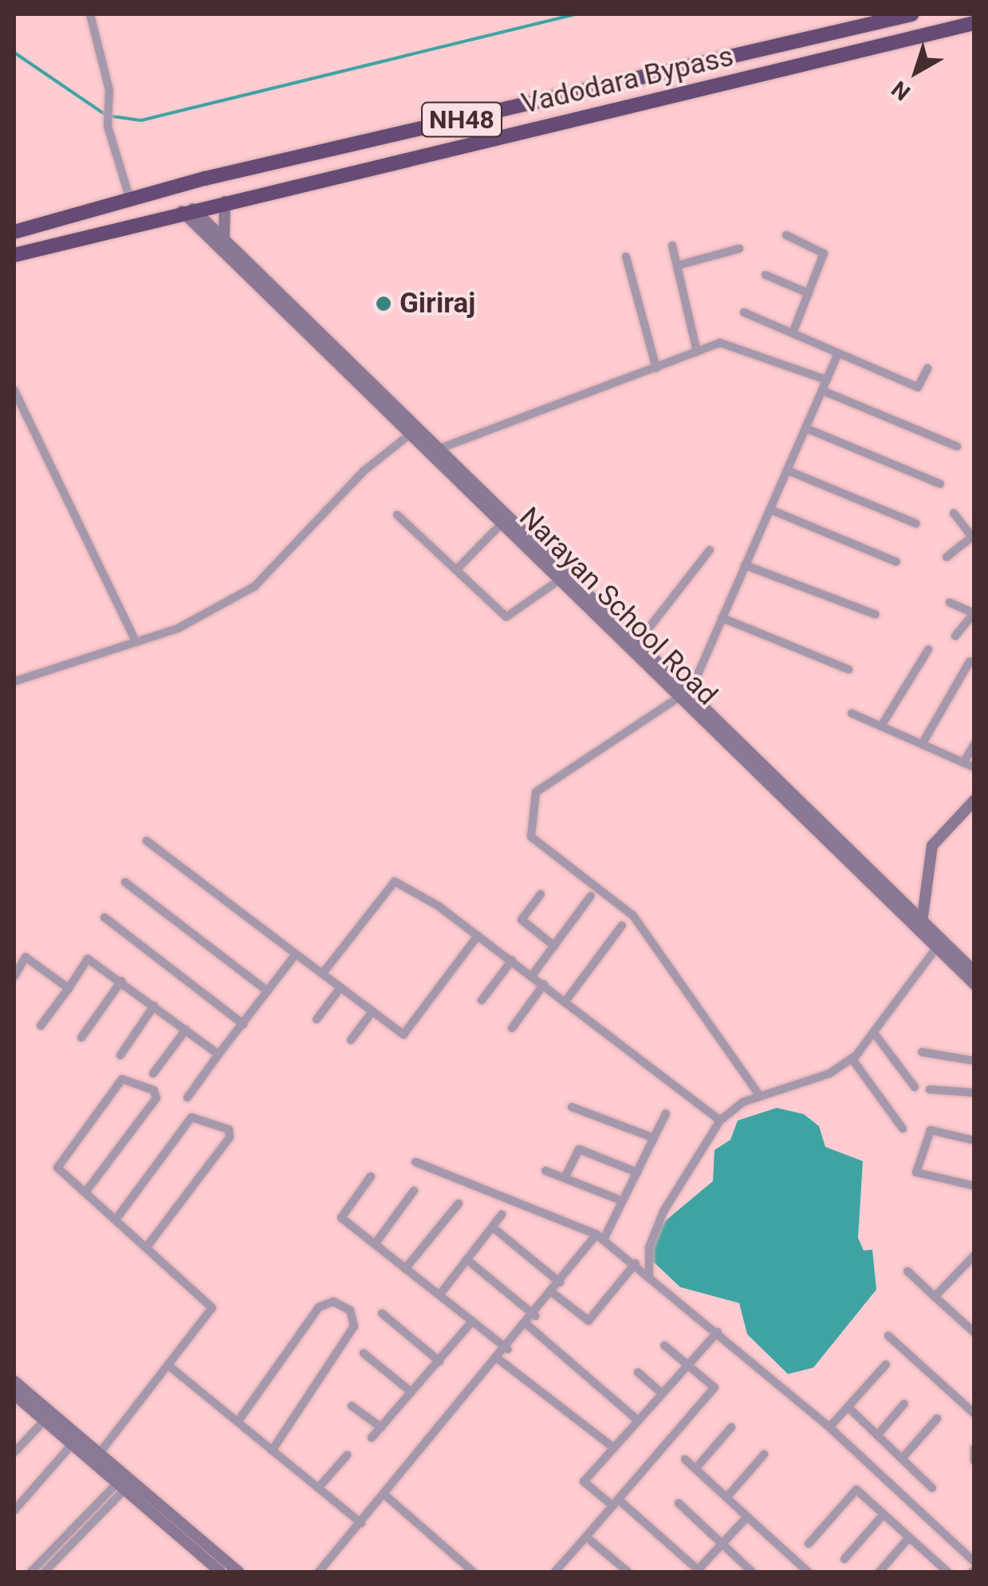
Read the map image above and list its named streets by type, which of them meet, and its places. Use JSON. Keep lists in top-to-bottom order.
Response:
{
  "streets": {
    "highway": ["Vadodara Bypass", "NH48"],
    "street": ["Narayan School Road"]
  },
  "crossings": [
    ["Vadodara Bypass", "Narayan School Road"]
  ],
  "places": ["Giriraj"],
  "north": "bottom left"
}
